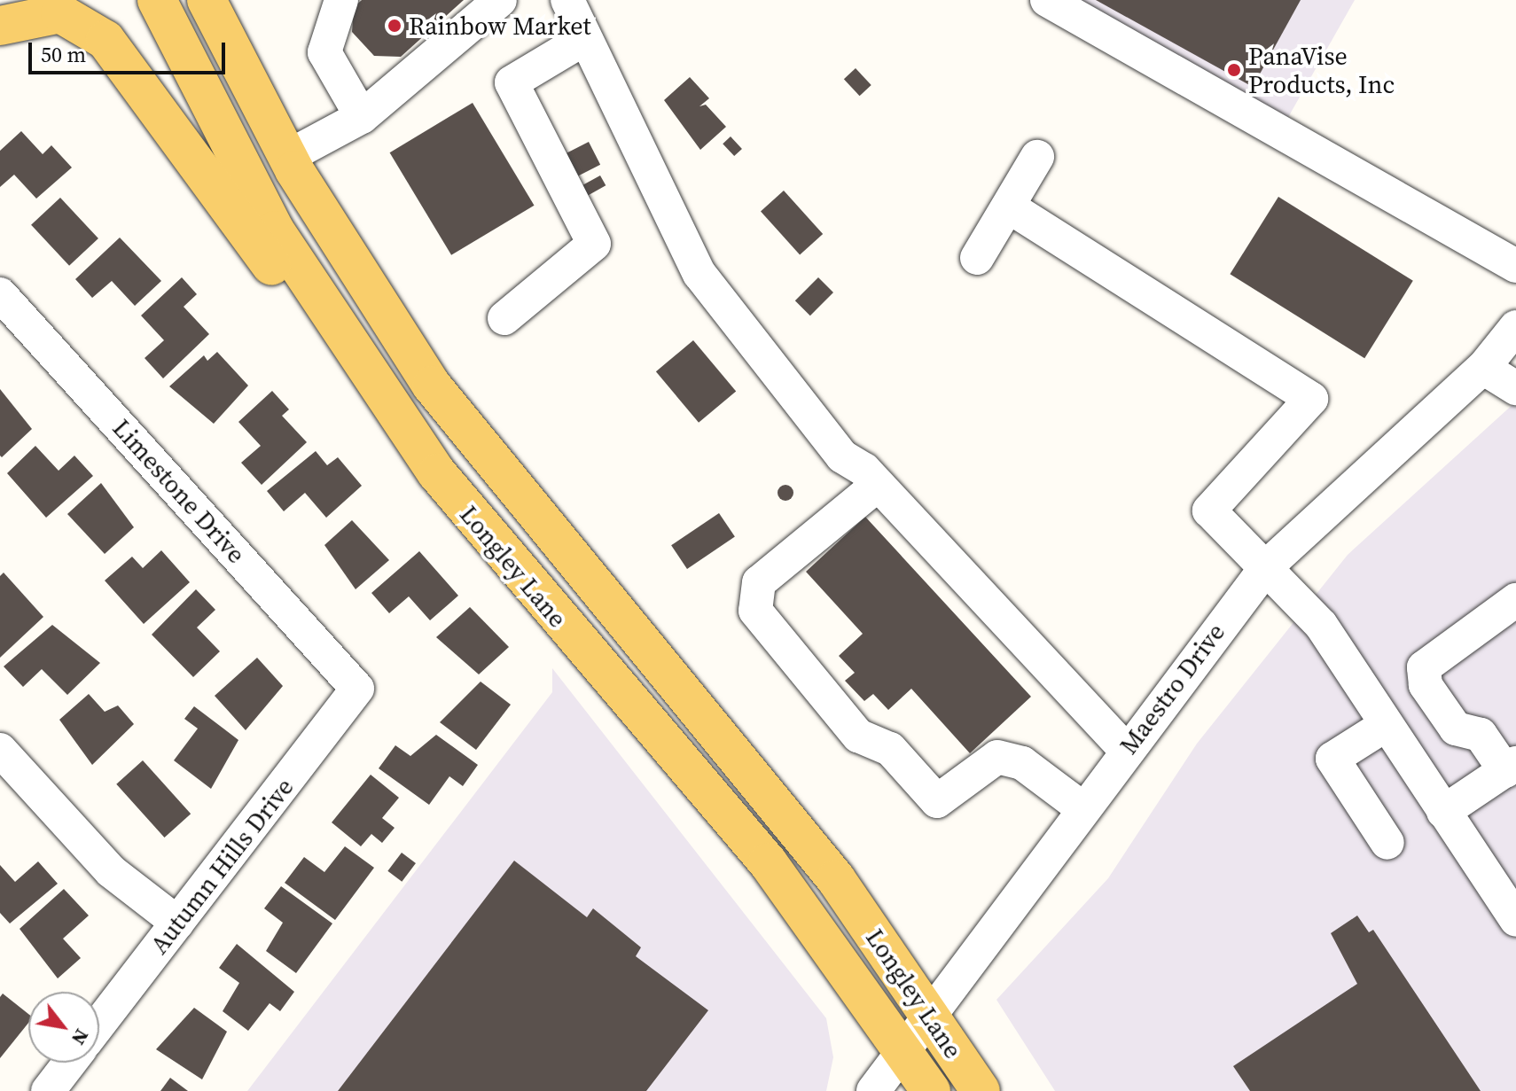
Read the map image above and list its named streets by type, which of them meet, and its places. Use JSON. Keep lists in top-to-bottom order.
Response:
{
  "streets": {
    "main road": ["Longley Lane"],
    "street": ["Limestone Drive", "Maestro Drive", "Autumn Hills Drive"]
  },
  "crossings": [
    ["Limestone Drive", "Autumn Hills Drive"],
    ["Longley Lane", "Maestro Drive"]
  ],
  "places": ["Rainbow Market", "PanaVise Products, Inc"],
  "scale_bar": "50 m",
  "north": "bottom right"
}
